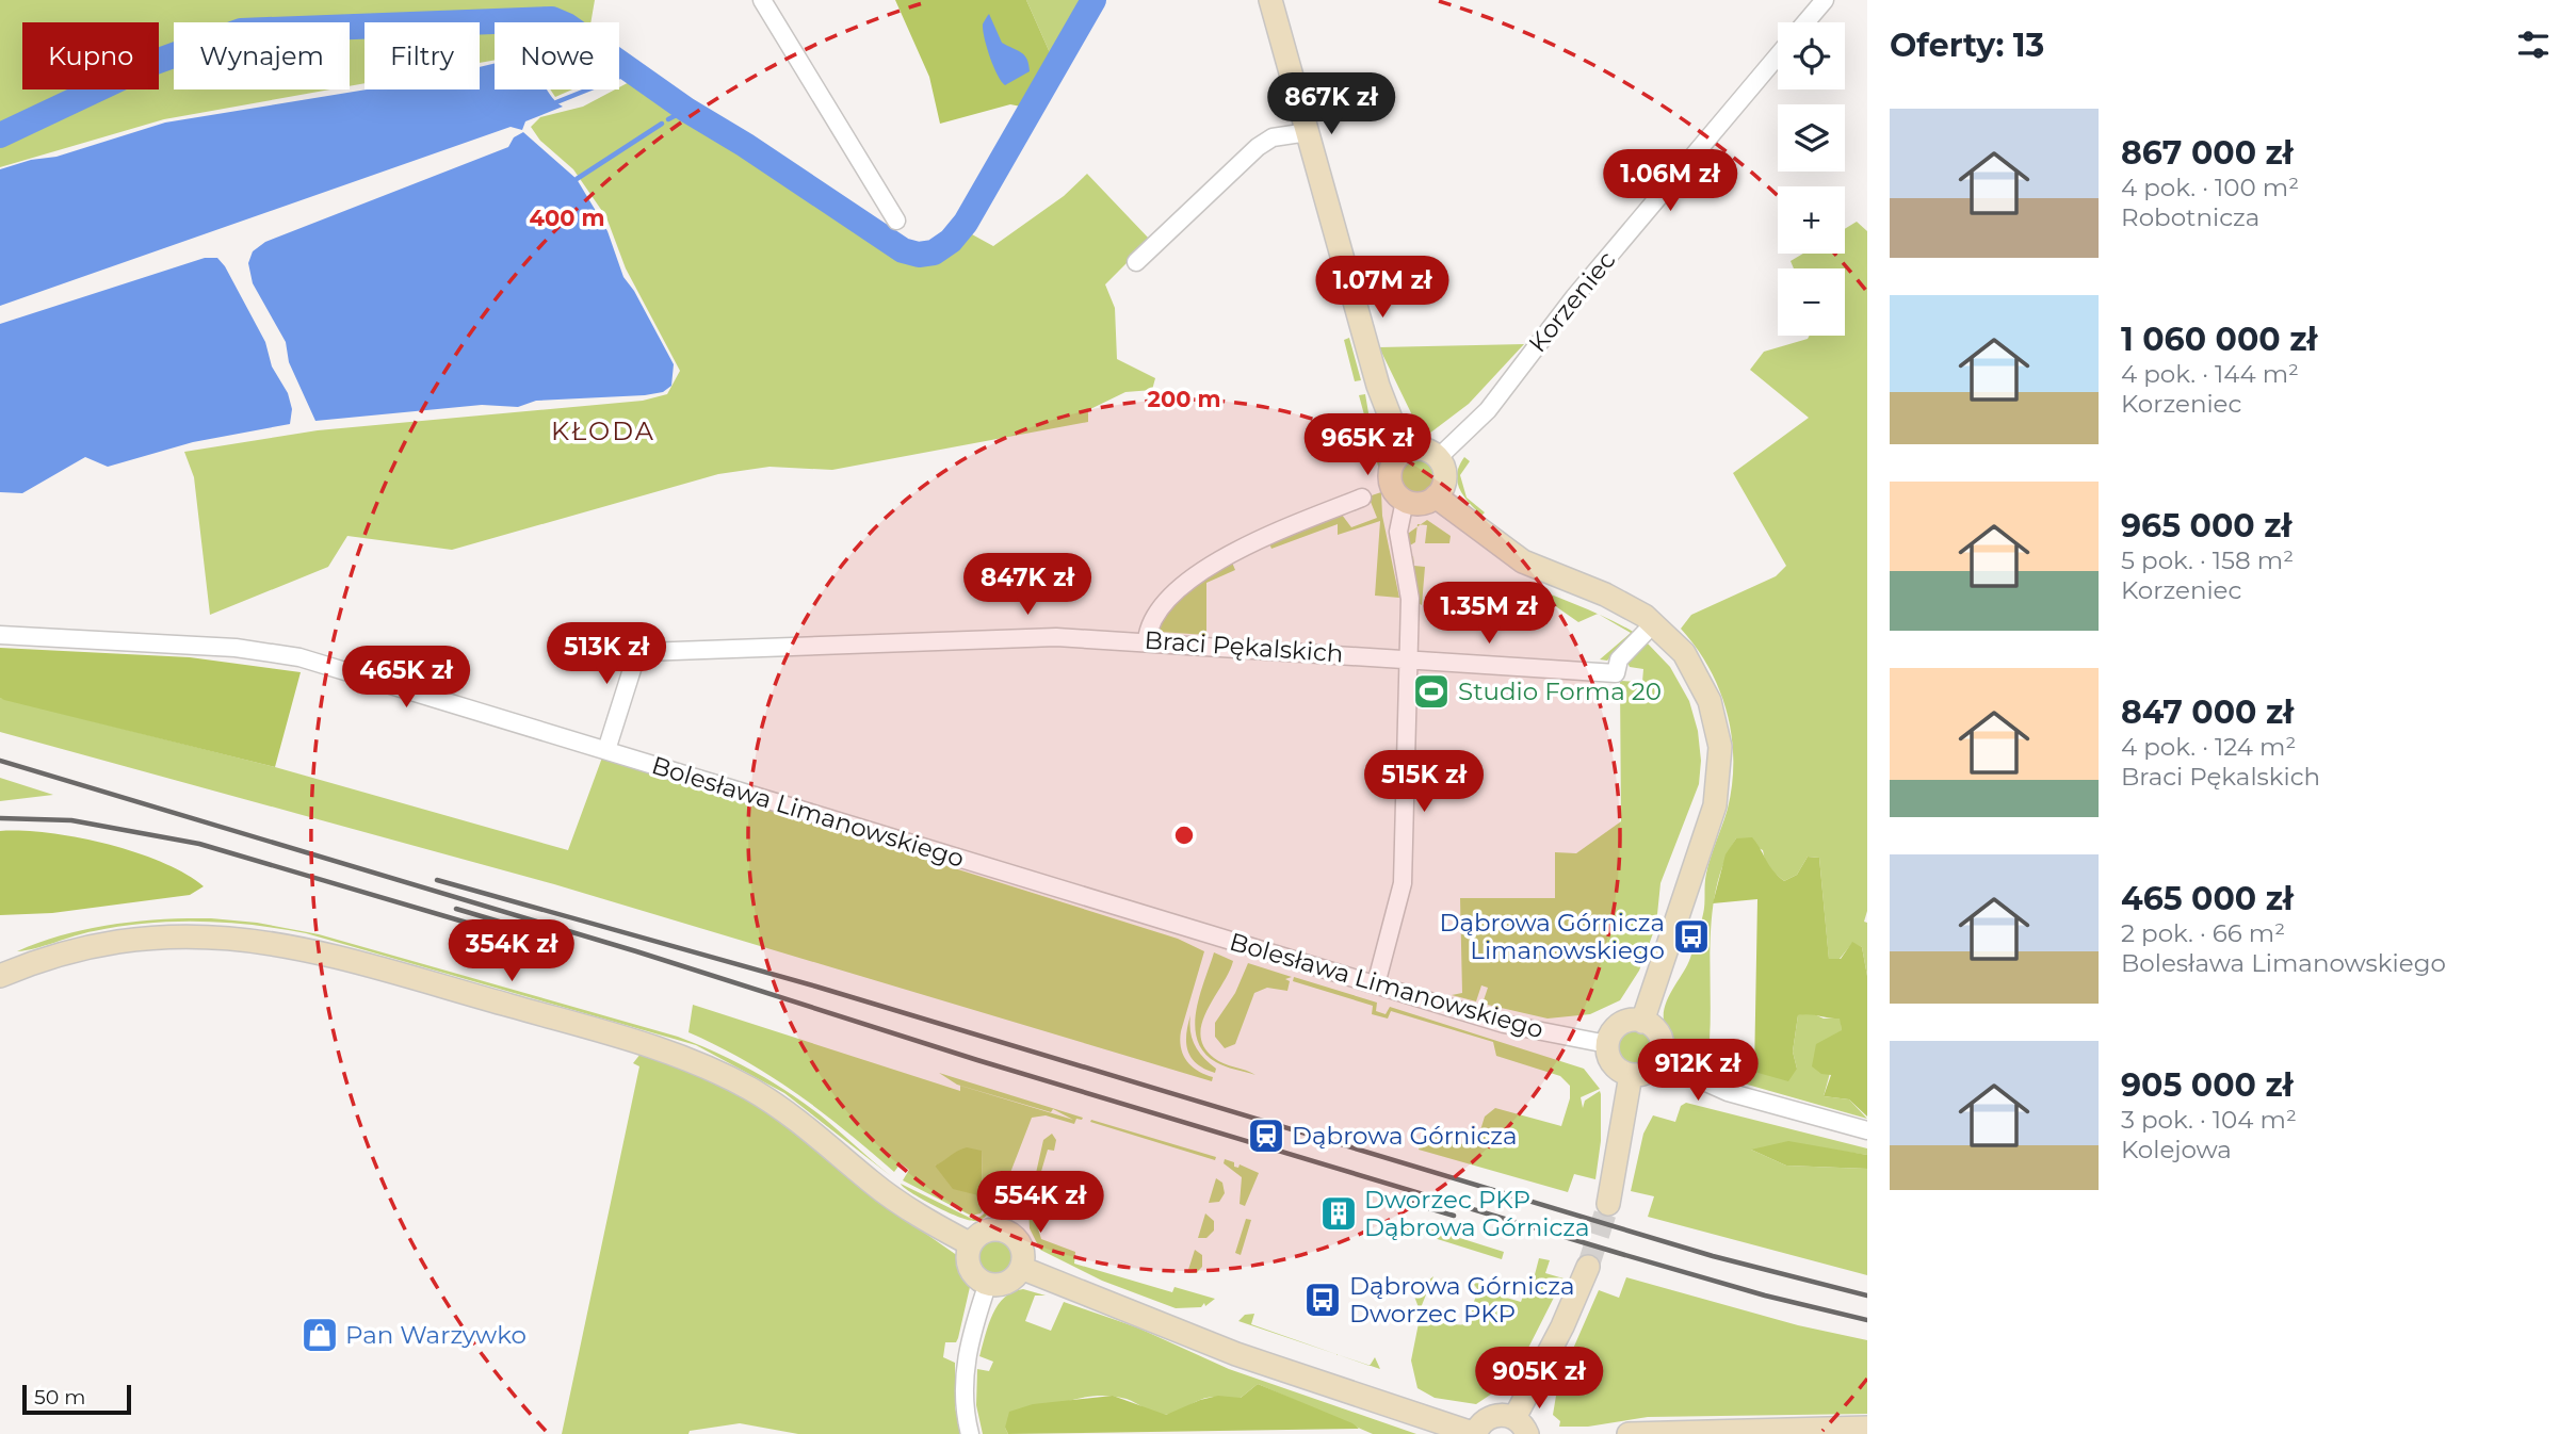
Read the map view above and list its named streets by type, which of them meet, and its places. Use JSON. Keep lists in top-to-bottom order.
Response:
{
  "streets": {
    "street": ["Korzeniec", "Braci Pękalskich", "Bolesława Limanowskiego"]
  },
  "crossings": [
    ["Braci Pękalskich", "Bolesława Limanowskiego"]
  ],
  "districts": ["KŁODA"],
  "places": {
    "sports": ["Studio Forma 20"],
    "bus stop": ["Dąbrowa Górnicza Limanowskiego", "Dąbrowa Górnicza Dworzec PKP"],
    "station": ["Dąbrowa Górnicza"],
    "building": ["Dworzec PKP Dąbrowa Górnicza"],
    "shop": ["Pan Warzywko"]
  },
  "scale_bar": "50 m",
  "page": {
    "heading": "Oferty: 13",
    "map_buttons": ["+", "−"],
    "chip": [
      "Kupno",
      "Wynajem",
      "Filtry",
      "Nowe"
    ],
    "price": [
      "867K zł",
      "1.06M zł",
      "1.07M zł",
      "965K zł",
      "847K zł",
      "1.35M zł",
      "513K zł",
      "465K zł",
      "515K zł",
      "354K zł",
      "912K zł",
      "554K zł",
      "905K zł"
    ],
    "list": [
      {
        "name": "867 000 zł",
        "note": "4 pok. · 100 m² · Robotnicza"
      },
      {
        "name": "1 060 000 zł",
        "note": "4 pok. · 144 m² · Korzeniec"
      },
      {
        "name": "965 000 zł",
        "note": "5 pok. · 158 m² · Korzeniec"
      },
      {
        "name": "847 000 zł",
        "note": "4 pok. · 124 m² · Braci Pękalskich"
      },
      {
        "name": "465 000 zł",
        "note": "2 pok. · 66 m² · Bolesława Limanowskiego"
      },
      {
        "name": "905 000 zł",
        "note": "3 pok. · 104 m² · Kolejowa"
      }
    ],
    "scale": "50 m"
  },
  "rings": ["400 m", "200 m"]
}
